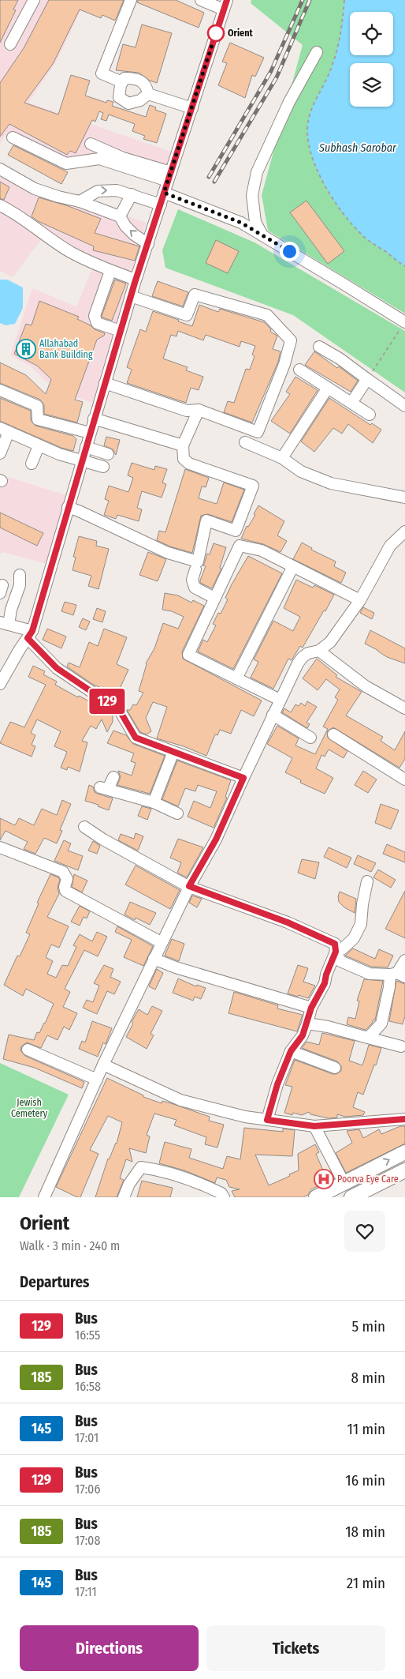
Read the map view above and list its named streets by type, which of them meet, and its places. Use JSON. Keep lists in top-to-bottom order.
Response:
{
  "water": ["Subhash Sarobar"],
  "parks": ["Jewish Cemetery"],
  "places": {
    "other": ["Orient"],
    "building": ["Allahabad Bank Building"],
    "hospital": ["Poorva Eye Care"]
  },
  "lines": ["bus line 129"],
  "page": {
    "on_map": "129",
    "heading": [
      ["Orient", "Walk · 3 min · 240 m"],
      "Departures"
    ],
    "list": [
      {
        "mark": "129",
        "name": "Bus",
        "note": "16:55",
        "value": "5 min"
      },
      {
        "mark": "185",
        "name": "Bus",
        "note": "16:58",
        "value": "8 min"
      },
      {
        "mark": "145",
        "name": "Bus",
        "note": "17:01",
        "value": "11 min"
      },
      {
        "mark": "129",
        "name": "Bus",
        "note": "17:06",
        "value": "16 min"
      },
      {
        "mark": "185",
        "name": "Bus",
        "note": "17:08",
        "value": "18 min"
      },
      {
        "mark": "145",
        "name": "Bus",
        "note": "17:11",
        "value": "21 min"
      }
    ],
    "buttons": ["Directions", "Tickets"]
  }
}
